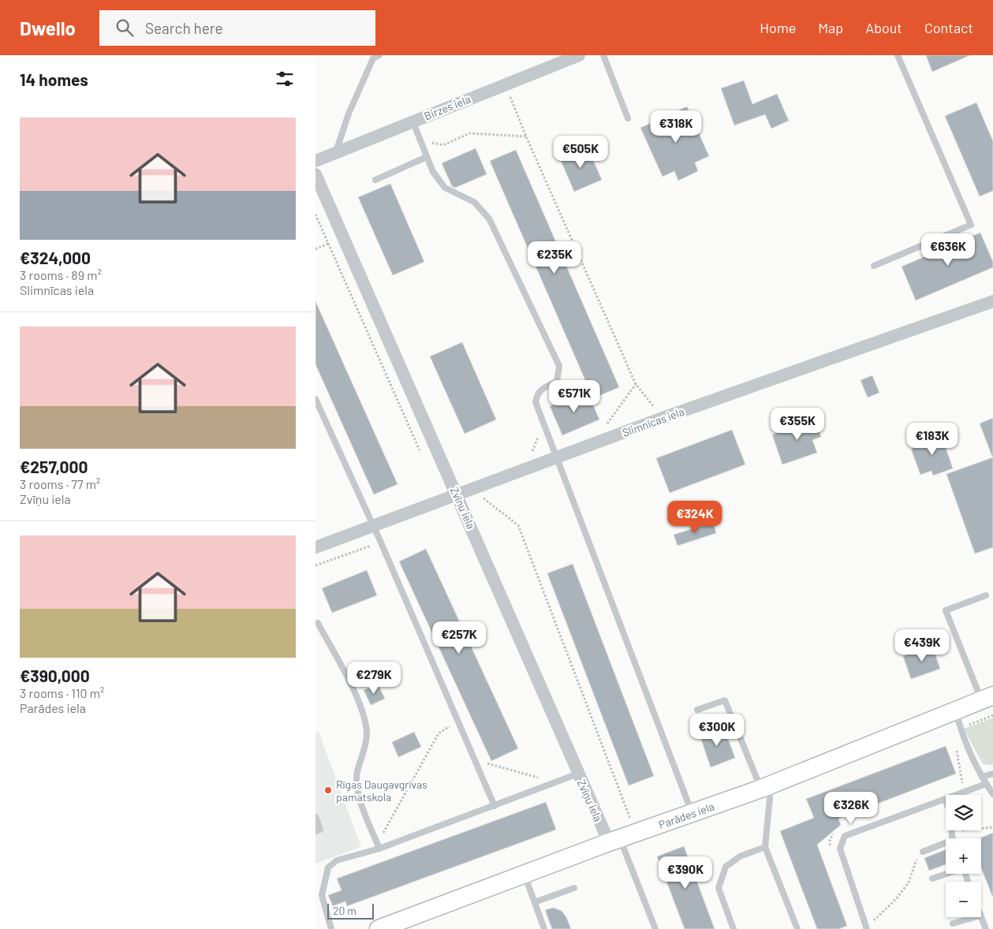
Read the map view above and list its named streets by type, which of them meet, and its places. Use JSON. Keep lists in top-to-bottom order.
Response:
{
  "streets": {
    "street": [
      "Birzes iela",
      "Slimnīcas iela",
      "Zvīņu iela",
      "Parādes iela"
    ]
  },
  "crossings": [
    ["Slimnīcas iela", "Zvīņu iela"],
    ["Zvīņu iela", "Parādes iela"]
  ],
  "places": ["Rīgas Daugavgrīvas pamatskola"],
  "scale_bar": "20 m",
  "page": {
    "header": "Dwello",
    "search": "Search here",
    "nav": [
      "Home",
      "Map",
      "About",
      "Contact"
    ],
    "heading": "14 homes",
    "list": [
      {
        "name": "€324,000",
        "note": "3 rooms · 89 m² · Slimnīcas iela"
      },
      {
        "name": "€257,000",
        "note": "3 rooms · 77 m² · Zvīņu iela"
      },
      {
        "name": "€390,000",
        "note": "3 rooms · 110 m² · Parādes iela"
      }
    ],
    "price": [
      "€318K",
      "€505K",
      "€636K",
      "€235K",
      "€571K",
      "€355K",
      "€183K",
      "€324K",
      "€257K",
      "€439K",
      "€279K",
      "€300K",
      "€326K",
      "€390K"
    ],
    "map_buttons": ["+", "−"],
    "scale": "20 m"
  }
}
